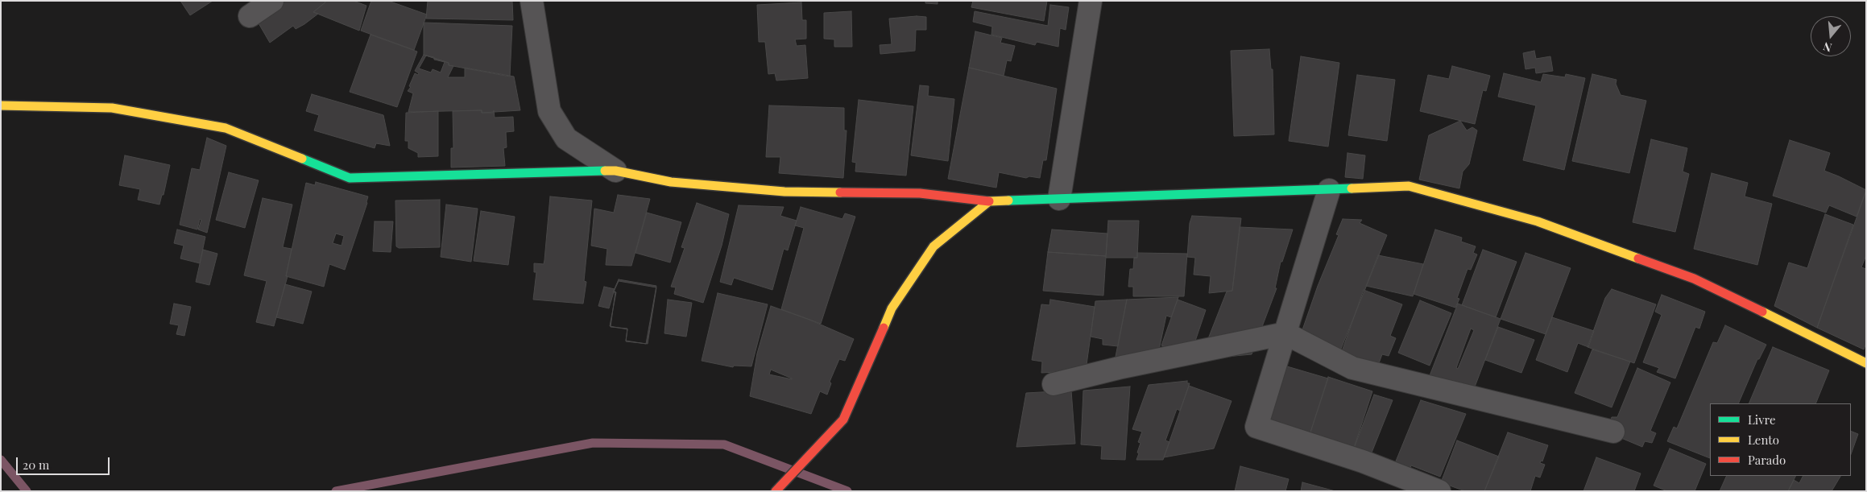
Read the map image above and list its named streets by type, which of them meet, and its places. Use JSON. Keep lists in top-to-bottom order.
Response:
{
  "legend": ["Livre", "Lento", "Parado"],
  "scale_bar": "20 m",
  "north": "bottom"
}
